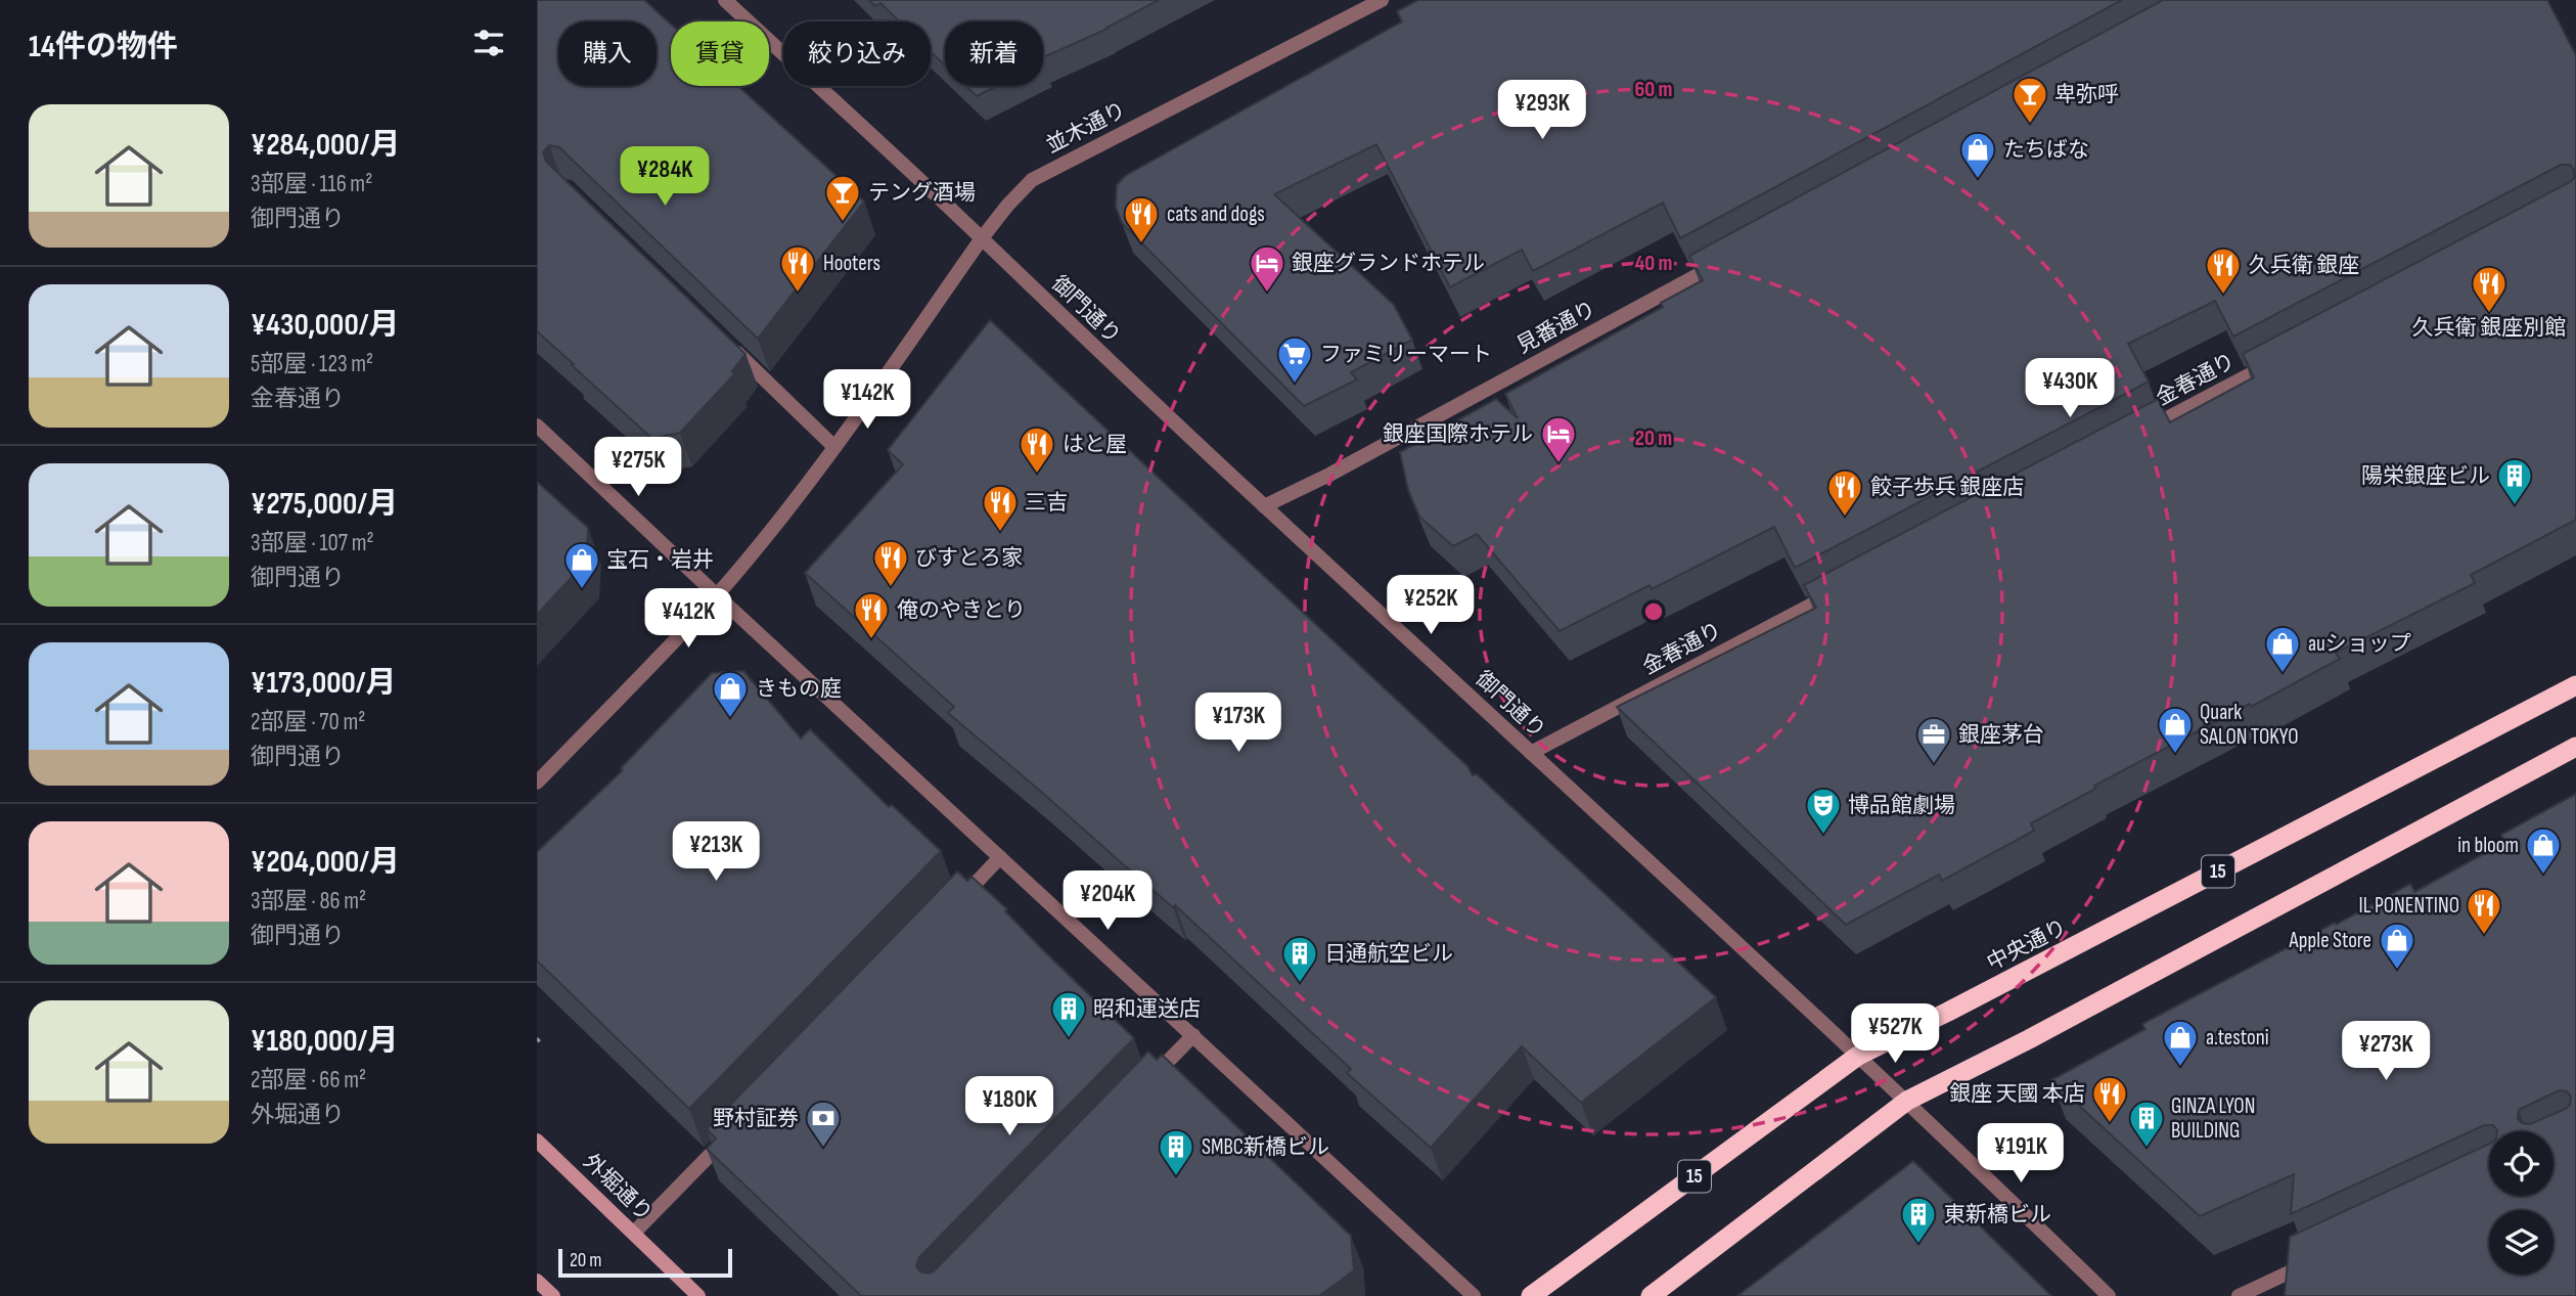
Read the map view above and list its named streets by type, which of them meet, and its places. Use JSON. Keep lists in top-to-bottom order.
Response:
{
  "streets": {
    "highway": ["15", "中央通り"],
    "main road": ["外堀通り"],
    "street": [
      "並木通り",
      "御門通り",
      "見番通り",
      "金春通り"
    ]
  },
  "crossings": [
    ["並木通り", "御門通り"],
    ["御門通り", "見番通り"],
    ["御門通り", "金春通り"],
    ["御門通り", "中央通り"]
  ],
  "places": {
    "bar": ["卑弥呼", "テング酒場"],
    "shop": [
      "たちばな",
      "宝石・岩井",
      "auショップ",
      "きもの庭",
      "Quark SALON TOKYO",
      "in bloom",
      "Apple Store",
      "a.testoni"
    ],
    "restaurant": [
      "cats and dogs",
      "Hooters",
      "久兵衛 銀座",
      "久兵衛 銀座別館",
      "はと屋",
      "餃子歩兵 銀座店",
      "三吉",
      "びすとろ家",
      "俺のやきとり",
      "IL PONENTINO",
      "銀座 天國 本店"
    ],
    "hotel": ["銀座グランドホテル", "銀座国際ホテル"],
    "supermarket": ["ファミリーマート"],
    "building": [
      "陽栄銀座ビル",
      "日通航空ビル",
      "昭和運送店",
      "GINZA LYON BUILDING",
      "SMBC新橋ビル",
      "東新橋ビル"
    ],
    "office": ["銀座茅台"],
    "theatre": ["博品館劇場"],
    "bank": ["野村証券"]
  },
  "scale_bar": "20 m",
  "page": {
    "heading": "14件の物件",
    "chip": [
      "購入",
      "賃貸",
      "絞り込み",
      "新着"
    ],
    "price": [
      "¥293K",
      "¥284K",
      "¥430K",
      "¥142K",
      "¥275K",
      "¥252K",
      "¥412K",
      "¥173K",
      "¥213K",
      "¥204K",
      "¥527K",
      "¥273K",
      "¥180K",
      "¥191K"
    ],
    "list": [
      {
        "name": "¥284,000/月",
        "note": "3部屋 · 116 m² · 御門通り"
      },
      {
        "name": "¥430,000/月",
        "note": "5部屋 · 123 m² · 金春通り"
      },
      {
        "name": "¥275,000/月",
        "note": "3部屋 · 107 m² · 御門通り"
      },
      {
        "name": "¥173,000/月",
        "note": "2部屋 · 70 m² · 御門通り"
      },
      {
        "name": "¥204,000/月",
        "note": "3部屋 · 86 m² · 御門通り"
      },
      {
        "name": "¥180,000/月",
        "note": "2部屋 · 66 m² · 外堀通り"
      }
    ],
    "scale": "20 m"
  },
  "rings": ["60 m", "40 m", "20 m"]
}
